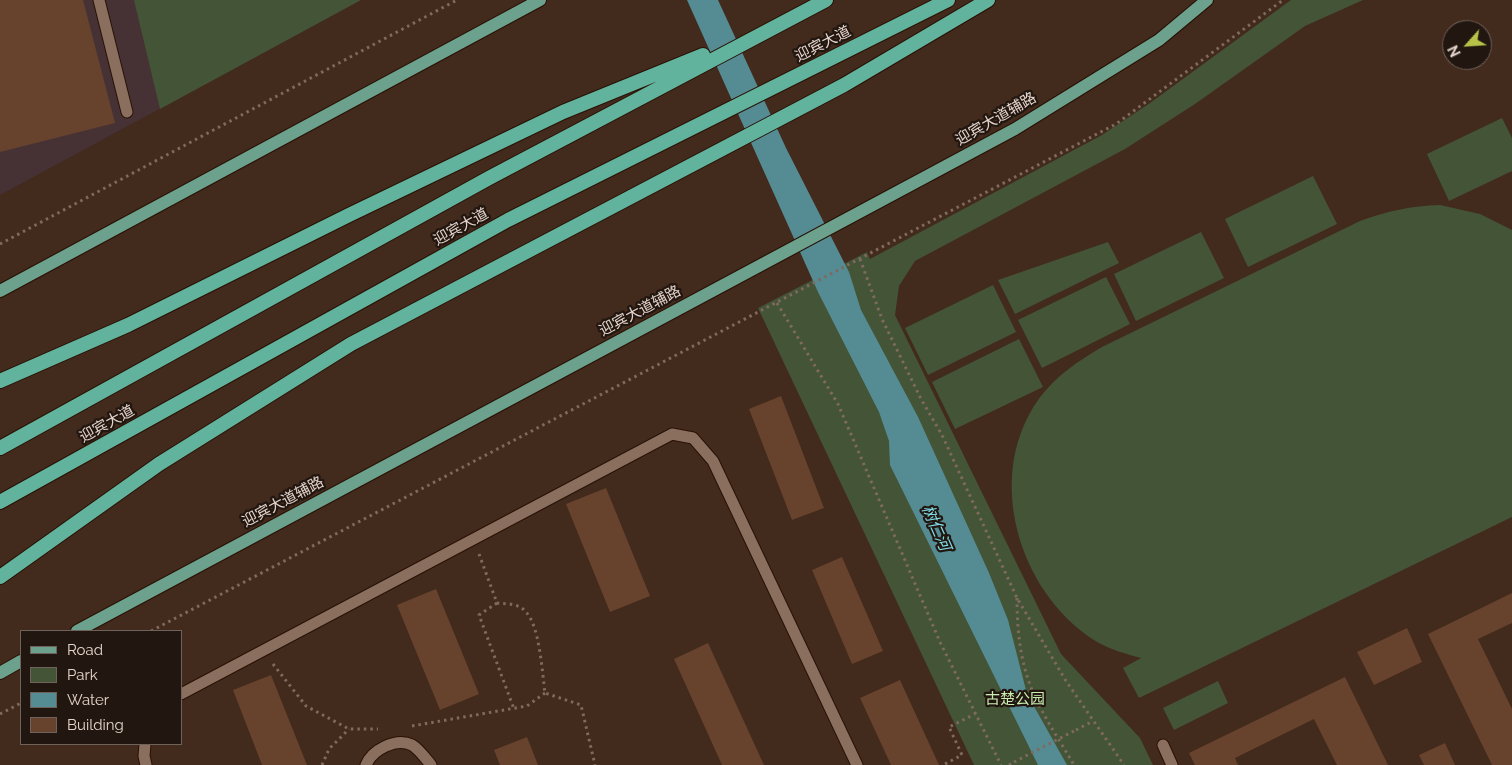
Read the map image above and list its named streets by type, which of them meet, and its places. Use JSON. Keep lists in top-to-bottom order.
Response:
{
  "streets": {
    "highway": ["迎宾大道"],
    "main road": ["迎宾大道辅路"]
  },
  "water": ["树仁河"],
  "parks": ["古楚公园"],
  "legend": [
    "Road",
    "Park",
    "Water",
    "Building"
  ],
  "north": "bottom left"
}
